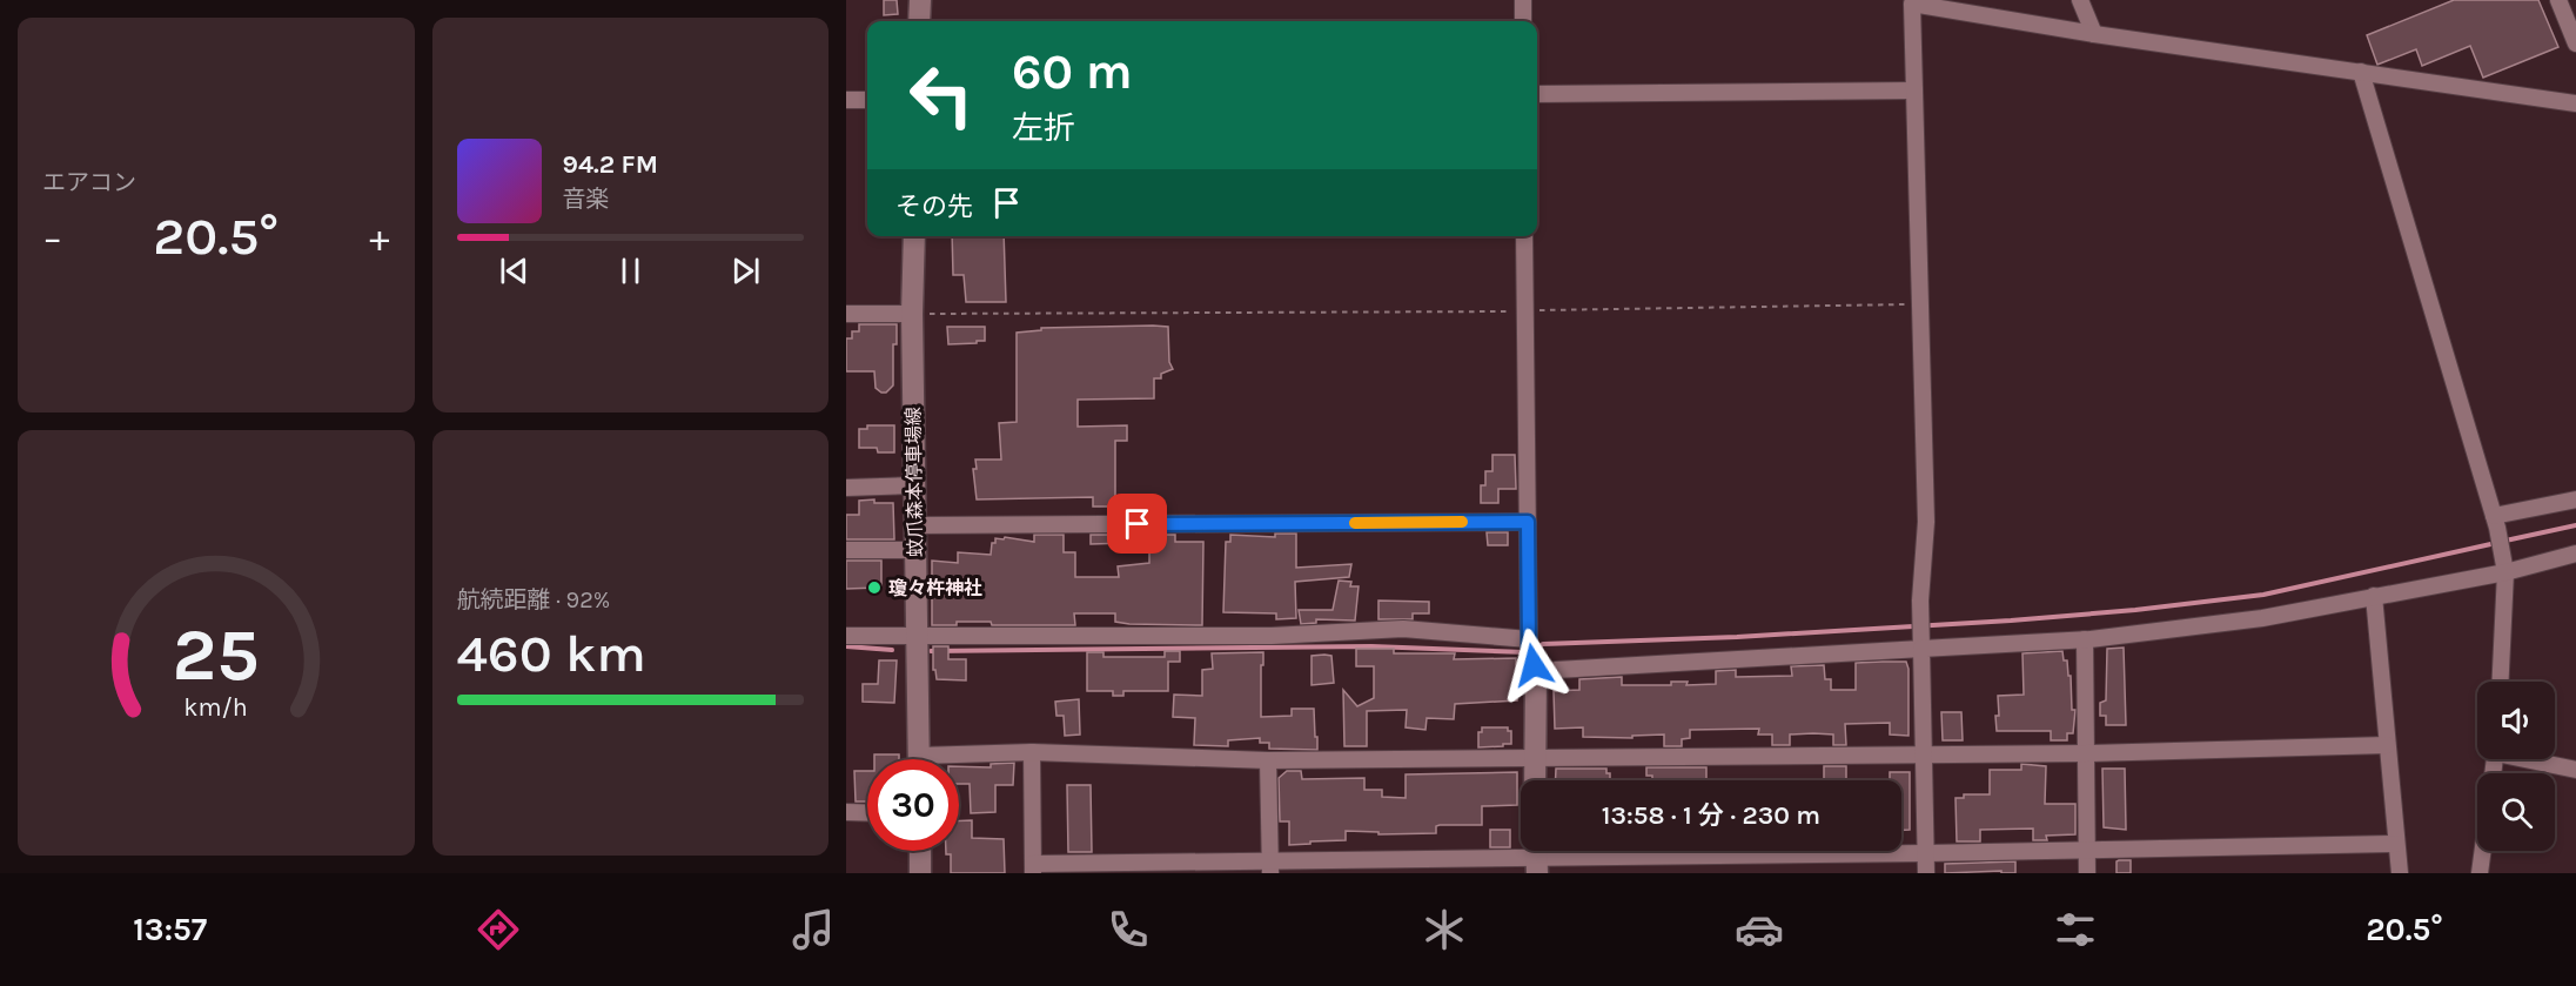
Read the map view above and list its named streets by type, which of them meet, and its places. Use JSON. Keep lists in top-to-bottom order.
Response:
{
  "streets": {
    "main road": ["蚊爪森本停車場線"]
  },
  "places": ["瓊々杵神社"],
  "page": {
    "tile": [
      "エアコン",
      ["航続距離 · 92%", "460 km"]
    ],
    "turn": ["60 m", "左折"],
    "song": ["94.2 FM", "音楽"],
    "then": "その先",
    "heat": ["−", "20.5°", "+"],
    "limit": "30",
    "trip": "13:58 · 1 分 · 230 m",
    "tabs": ["13:57", "20.5°"],
    "gauge": ["25", "km/h"]
  }
}
